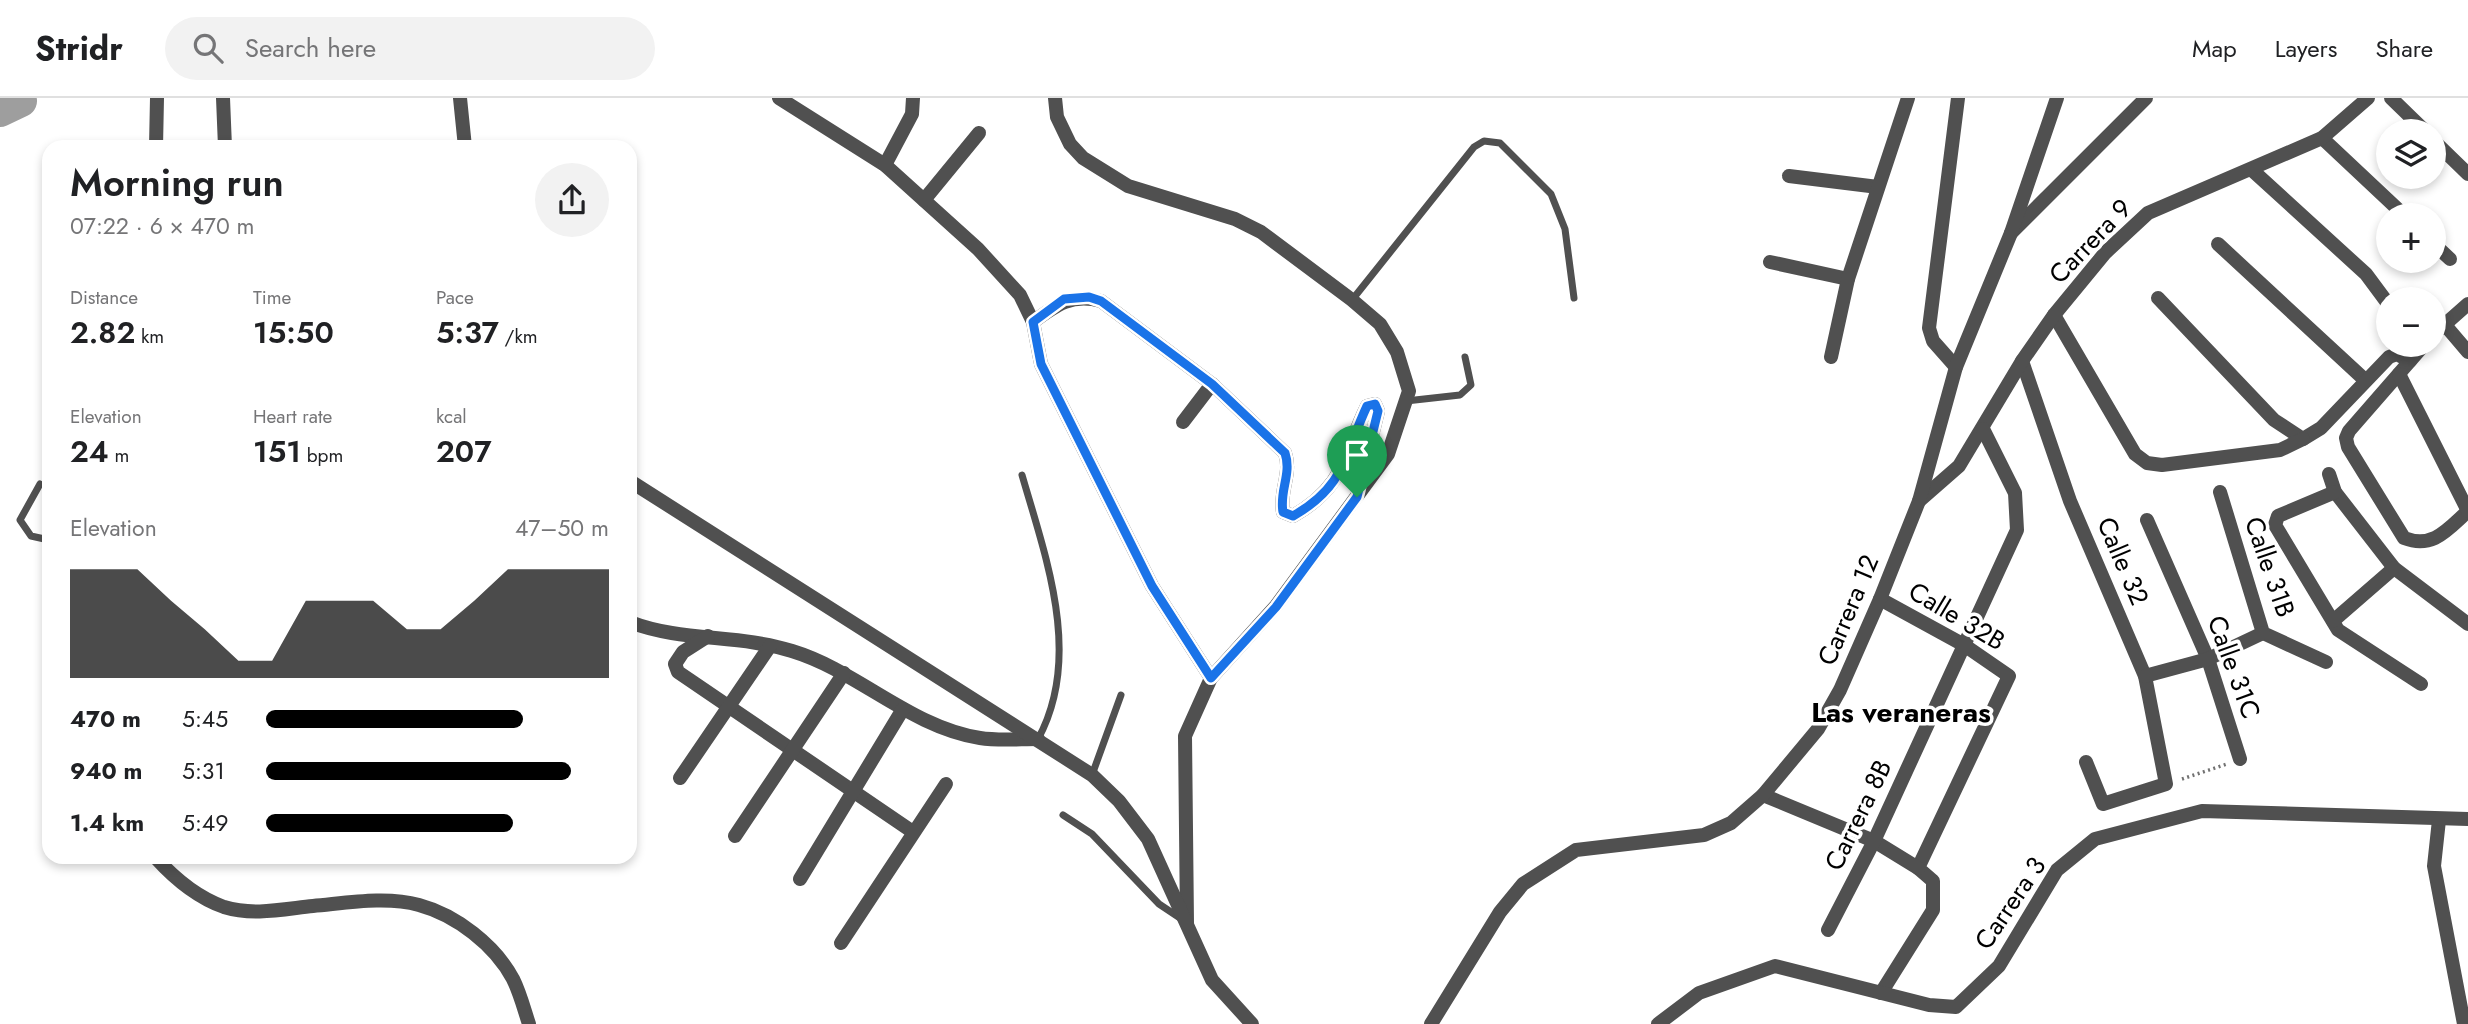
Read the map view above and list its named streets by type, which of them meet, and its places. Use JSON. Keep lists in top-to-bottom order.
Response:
{
  "streets": {
    "street": [
      "Carrera 9",
      "Calle 32",
      "Calle 31B",
      "Carrera 12",
      "Calle 32B",
      "Calle 31C",
      "Carrera 8B",
      "Carrera 3"
    ]
  },
  "crossings": [
    ["Carrera 9", "Calle 32"],
    ["Carrera 9", "Carrera 12"],
    ["Carrera 9", "Carrera 8B"],
    ["Calle 32", "Calle 31C"],
    ["Carrera 12", "Calle 32B"],
    ["Calle 32B", "Carrera 8B"]
  ],
  "districts": ["Las veraneras"],
  "page": {
    "header": "Stridr",
    "search": "Search here",
    "nav": ["Map", "Layers", "Share"],
    "map_buttons": ["+", "−"],
    "heading": ["Morning run", "07:22 · 6 × 470 m"],
    "stats": [
      ["Distance", "2.82 km"],
      ["Time", "15:50"],
      ["Pace", "5:37 /km"],
      ["Elevation", "24 m"],
      ["Heart rate", "151 bpm"],
      ["kcal", "207"]
    ],
    "chart": ["Elevation", "47–50 m"],
    "list": [
      {
        "name": "470 m",
        "note": "5:45"
      },
      {
        "name": "940 m",
        "note": "5:31"
      },
      {
        "name": "1.4 km",
        "note": "5:49"
      }
    ]
  }
}
